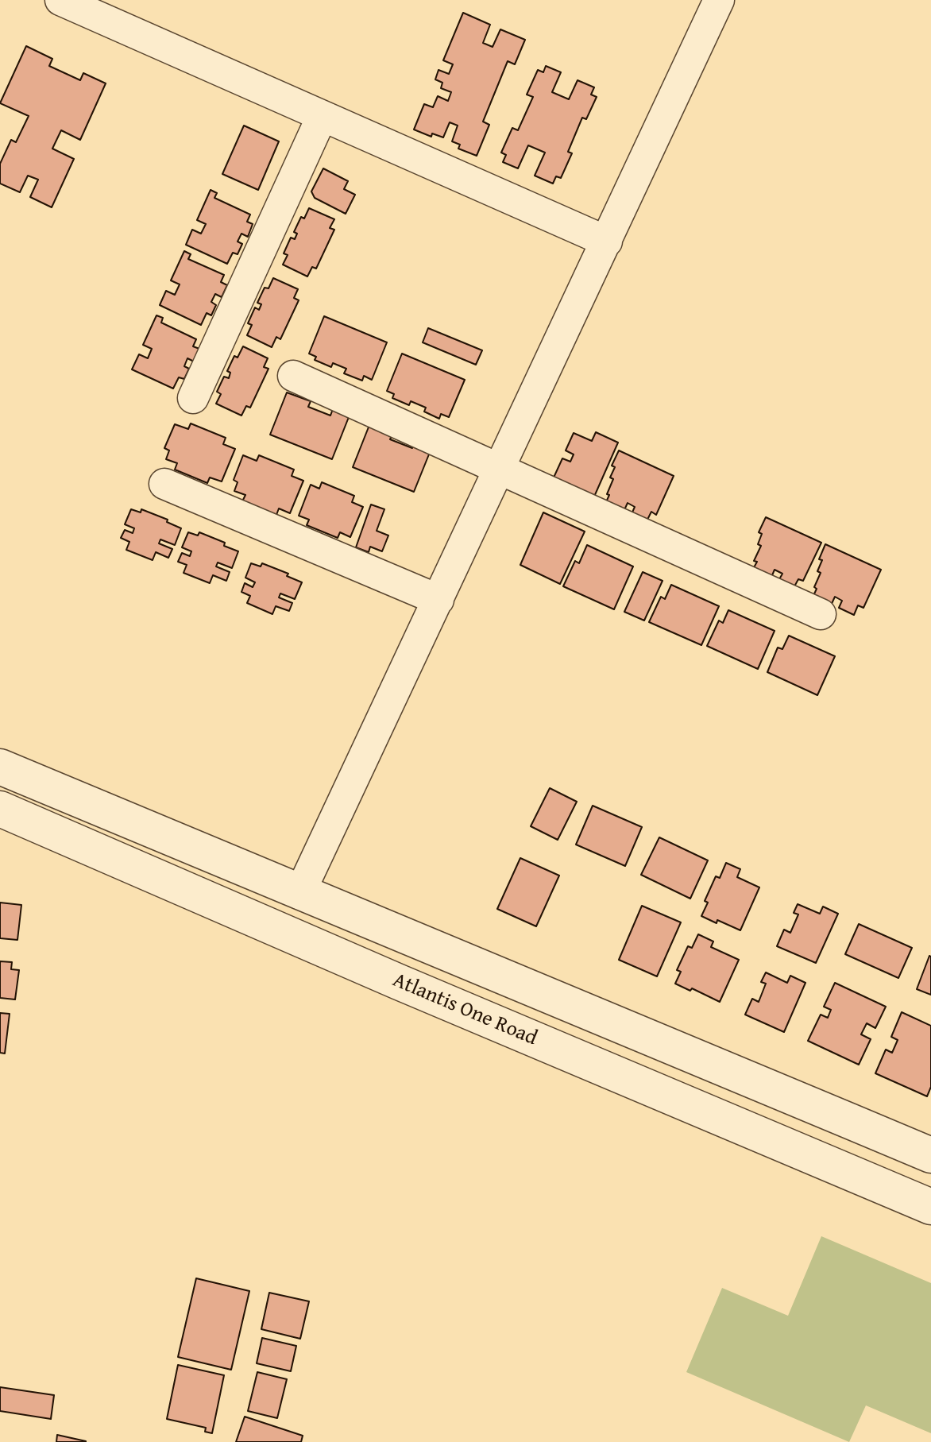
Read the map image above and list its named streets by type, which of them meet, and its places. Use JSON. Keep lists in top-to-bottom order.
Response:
{
  "streets": {
    "street": ["Atlantis One Road"]
  }
}
